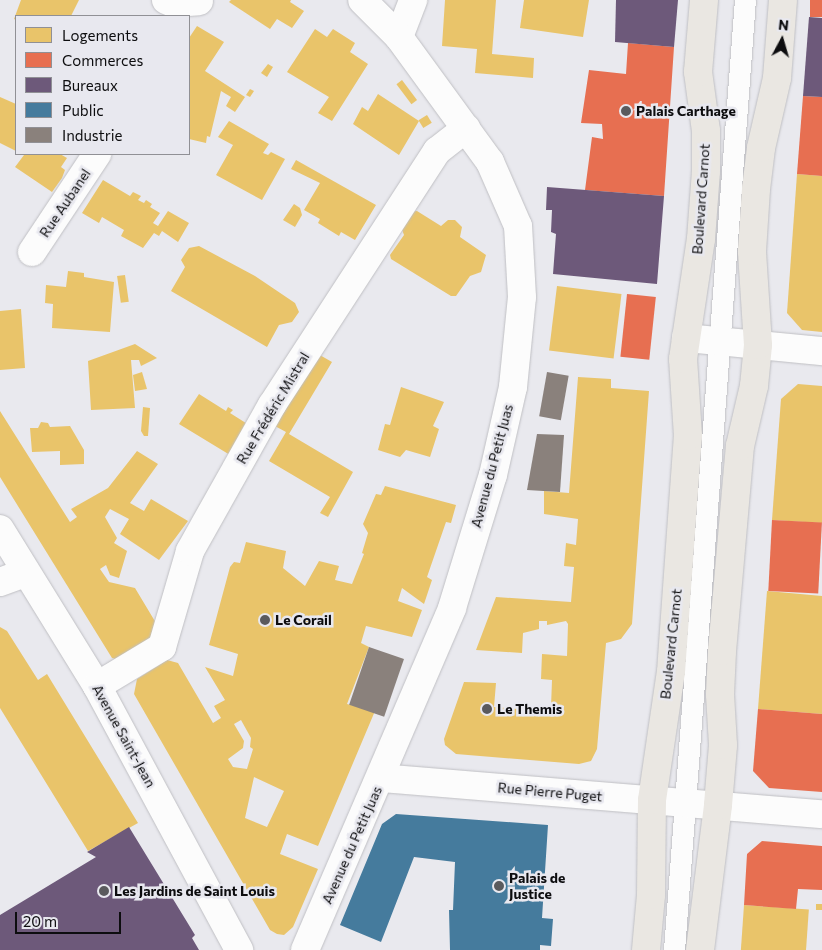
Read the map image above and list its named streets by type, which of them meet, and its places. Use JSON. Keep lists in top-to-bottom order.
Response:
{
  "streets": {
    "main road": ["Boulevard Carnot"],
    "street": [
      "Rue Aubanel",
      "Rue Frédéric Mistral",
      "Avenue du Petit Juas",
      "Avenue Saint-Jean",
      "Rue Pierre Puget"
    ]
  },
  "crossings": [
    ["Boulevard Carnot", "Rue Pierre Puget"],
    ["Rue Frédéric Mistral", "Avenue du Petit Juas"],
    ["Rue Frédéric Mistral", "Avenue Saint-Jean"],
    ["Avenue du Petit Juas", "Rue Pierre Puget"]
  ],
  "places": [
    "Palais Carthage",
    "Le Corail",
    "Le Themis",
    "Palais de Justice",
    "Les Jardins de Saint Louis"
  ],
  "legend": [
    "Logements",
    "Commerces",
    "Bureaux",
    "Public",
    "Industrie"
  ],
  "scale_bar": "20 m",
  "north": "top"
}
